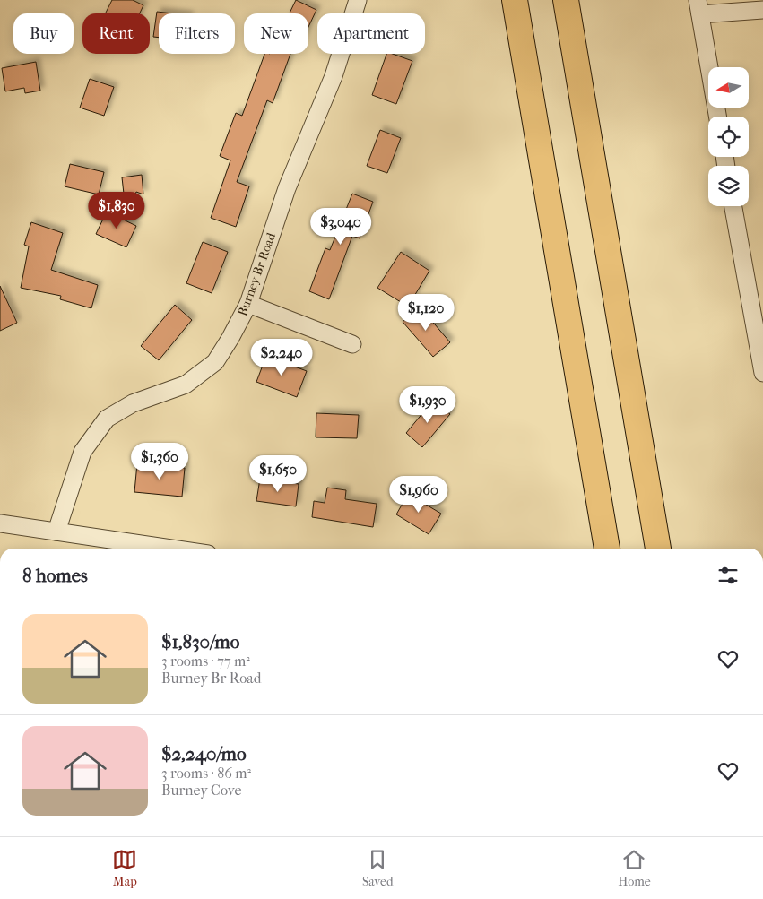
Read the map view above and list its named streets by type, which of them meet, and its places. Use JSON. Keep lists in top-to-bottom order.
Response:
{
  "streets": {
    "street": ["Burney Br Road"]
  },
  "north": "left",
  "page": {
    "chip": [
      "Buy",
      "Rent",
      "Filters",
      "New",
      "Apartment"
    ],
    "price": [
      "$1,830",
      "$3,040",
      "$1,120",
      "$2,240",
      "$1,930",
      "$1,360",
      "$1,650",
      "$1,960"
    ],
    "heading": "8 homes",
    "list": [
      {
        "name": "$1,830/mo",
        "note": "3 rooms · 77 m² · Burney Br Road"
      },
      {
        "name": "$2,240/mo",
        "note": "3 rooms · 86 m² · Burney Cove"
      }
    ],
    "tabs": ["Map", "Saved", "Home"]
  }
}
